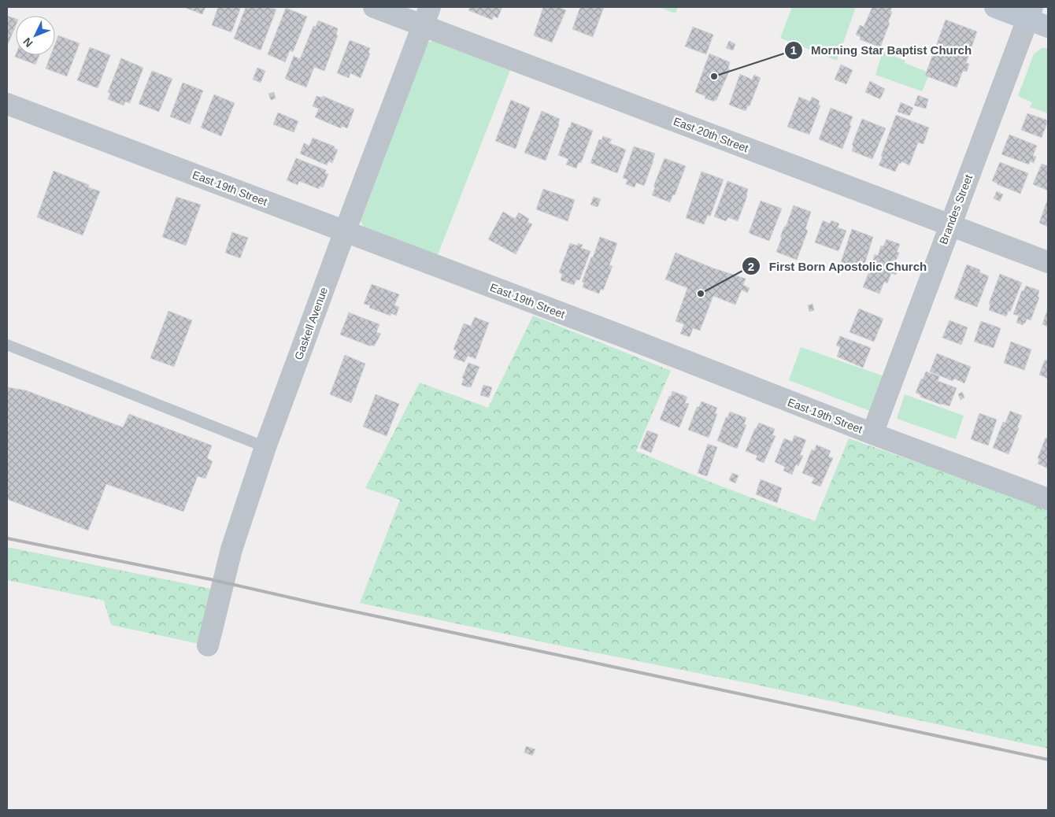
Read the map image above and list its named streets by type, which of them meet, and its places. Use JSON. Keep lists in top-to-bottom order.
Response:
{
  "streets": {
    "street": [
      "East 20th Street",
      "East 19th Street",
      "Brandes Street",
      "Gaskell Avenue"
    ]
  },
  "crossings": [
    ["East 20th Street", "Brandes Street"],
    ["East 20th Street", "Gaskell Avenue"],
    ["East 19th Street", "Brandes Street"],
    ["East 19th Street", "Gaskell Avenue"]
  ],
  "places": ["Morning Star Baptist Church", "First Born Apostolic Church"],
  "north": "bottom left"
}
